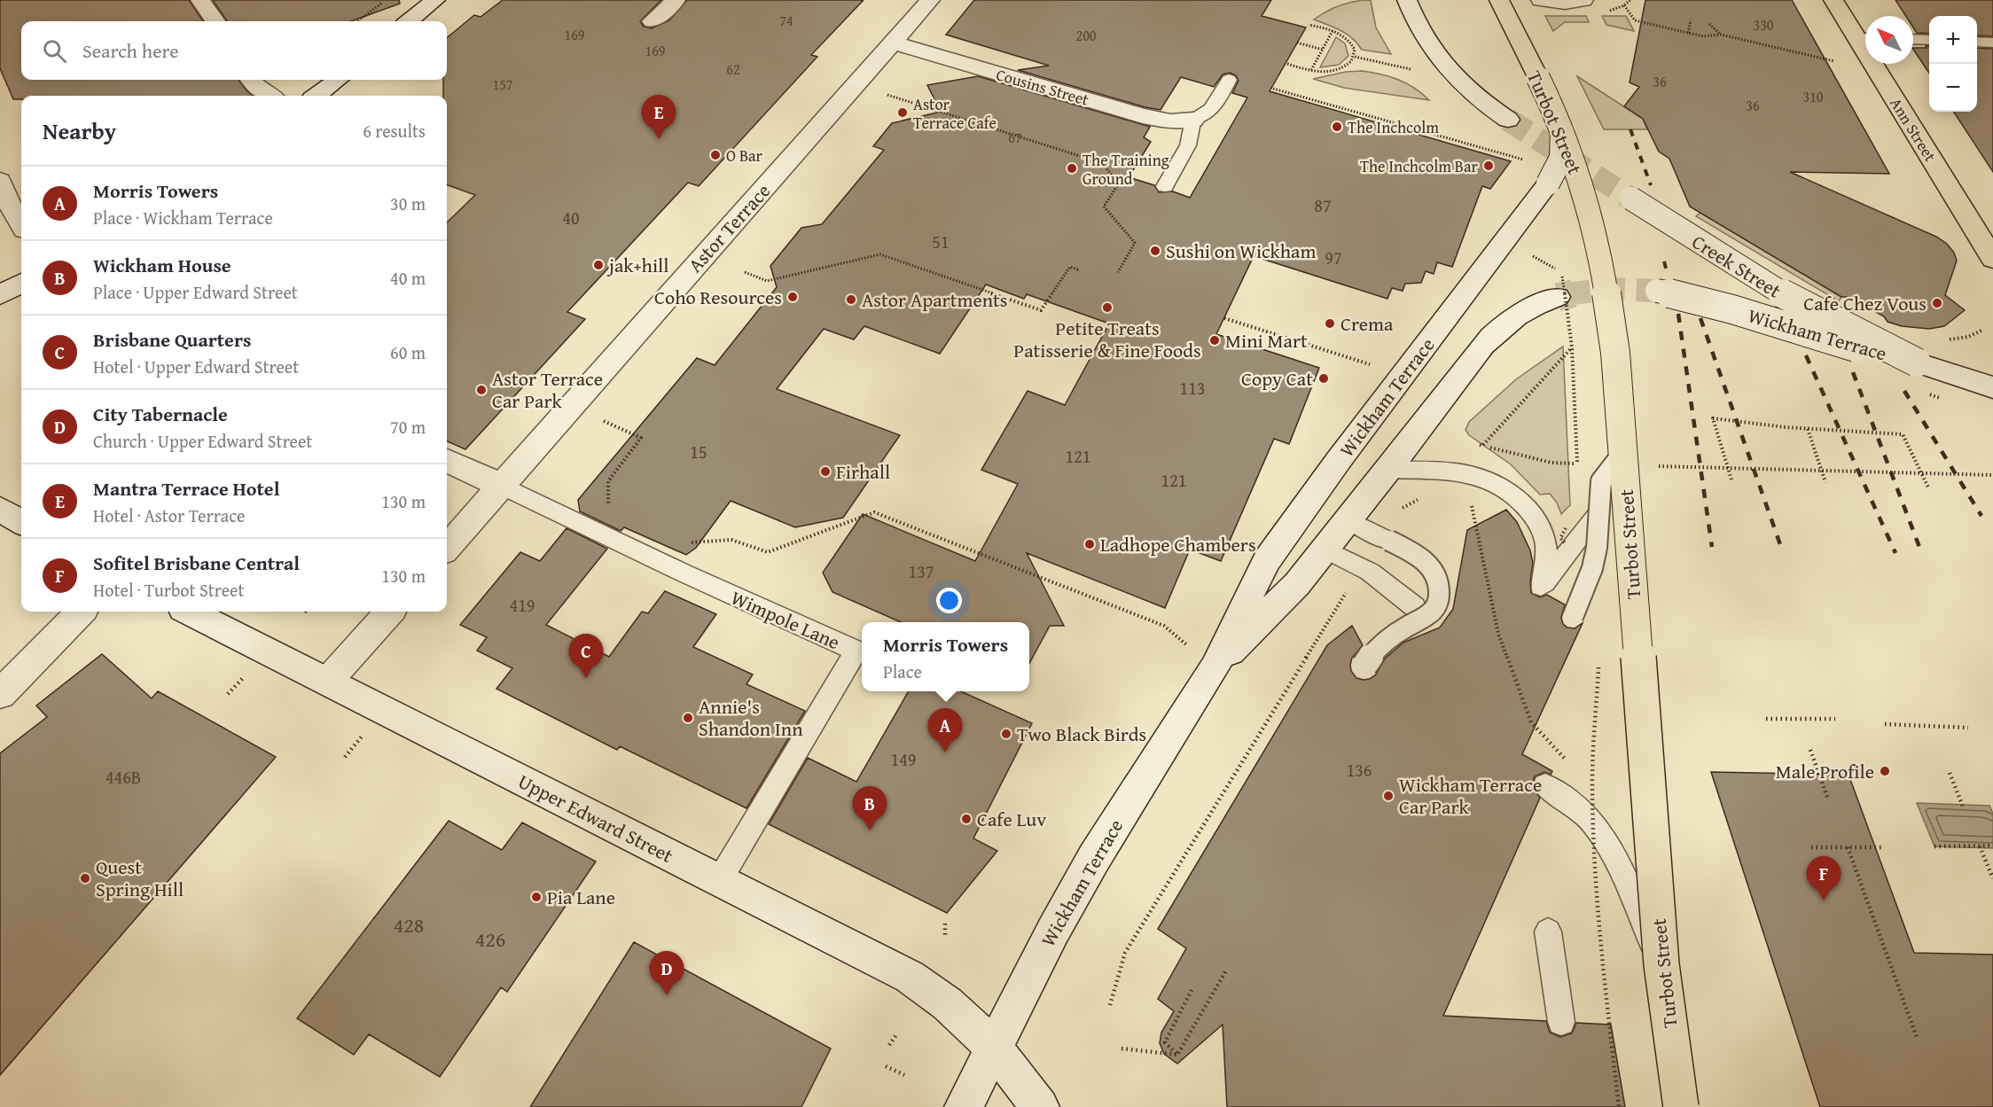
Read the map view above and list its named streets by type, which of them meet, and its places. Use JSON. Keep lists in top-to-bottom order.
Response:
{
  "streets": {
    "main road": ["Turbot Street", "Ann Street"],
    "street": [
      "Cousins Street",
      "Astor Terrace",
      "Creek Street",
      "Wickham Terrace",
      "Upper Edward Street"
    ],
    "lane": ["Wimpole Lane"]
  },
  "crossings": [
    ["Cousins Street", "Astor Terrace"],
    ["Turbot Street", "Wickham Terrace"],
    ["Astor Terrace", "Wimpole Lane"],
    ["Creek Street", "Wickham Terrace"],
    ["Wickham Terrace", "Upper Edward Street"],
    ["Wimpole Lane", "Upper Edward Street"]
  ],
  "places": [
    "Astor Terrace Cafe",
    "The Inchcolm",
    "O Bar",
    "The Inchcolm Bar",
    "The Training Ground",
    "Sushi on Wickham",
    "jak+hill",
    "Coho Resources",
    "Astor Apartments",
    "Cafe Chez Vous",
    "Petite Treats Patisserie & Fine Foods",
    "Crema",
    "Mini Mart",
    "Copy Cat",
    "Astor Terrace Car Park",
    "Firhall",
    "Ladhope Chambers",
    "Annie's Shandon Inn",
    "Two Black Birds",
    "Male Profile",
    "Wickham Terrace Car Park",
    "Cafe Luv",
    "Quest Spring Hill",
    "Pia Lane"
  ],
  "house_numbers": [
    "74",
    "330",
    "169",
    "200",
    "169",
    "62",
    "36",
    "157",
    "310",
    "36",
    "67",
    "87",
    "40",
    "51",
    "97",
    "113",
    "15",
    "121",
    "121",
    "137",
    "419",
    "149",
    "136",
    "446B",
    "428",
    "426"
  ],
  "north": "top left",
  "page": {
    "map_buttons": ["+", "−"],
    "search": "Search here",
    "pins": [
      "E",
      "C",
      "A",
      "B",
      "F",
      "D"
    ],
    "heading": ["Nearby", "6 results"],
    "list": [
      {
        "mark": "A",
        "name": "Morris Towers",
        "note": "Place · Wickham Terrace",
        "value": "30 m"
      },
      {
        "mark": "B",
        "name": "Wickham House",
        "note": "Place · Upper Edward Street",
        "value": "40 m"
      },
      {
        "mark": "C",
        "name": "Brisbane Quarters",
        "note": "Hotel · Upper Edward Street",
        "value": "60 m"
      },
      {
        "mark": "D",
        "name": "City Tabernacle",
        "note": "Church · Upper Edward Street",
        "value": "70 m"
      },
      {
        "mark": "E",
        "name": "Mantra Terrace Hotel",
        "note": "Hotel · Astor Terrace",
        "value": "130 m"
      },
      {
        "mark": "F",
        "name": "Sofitel Brisbane Central",
        "note": "Hotel · Turbot Street",
        "value": "130 m"
      }
    ],
    "popup": ["Morris Towers", "Place"]
  }
}
